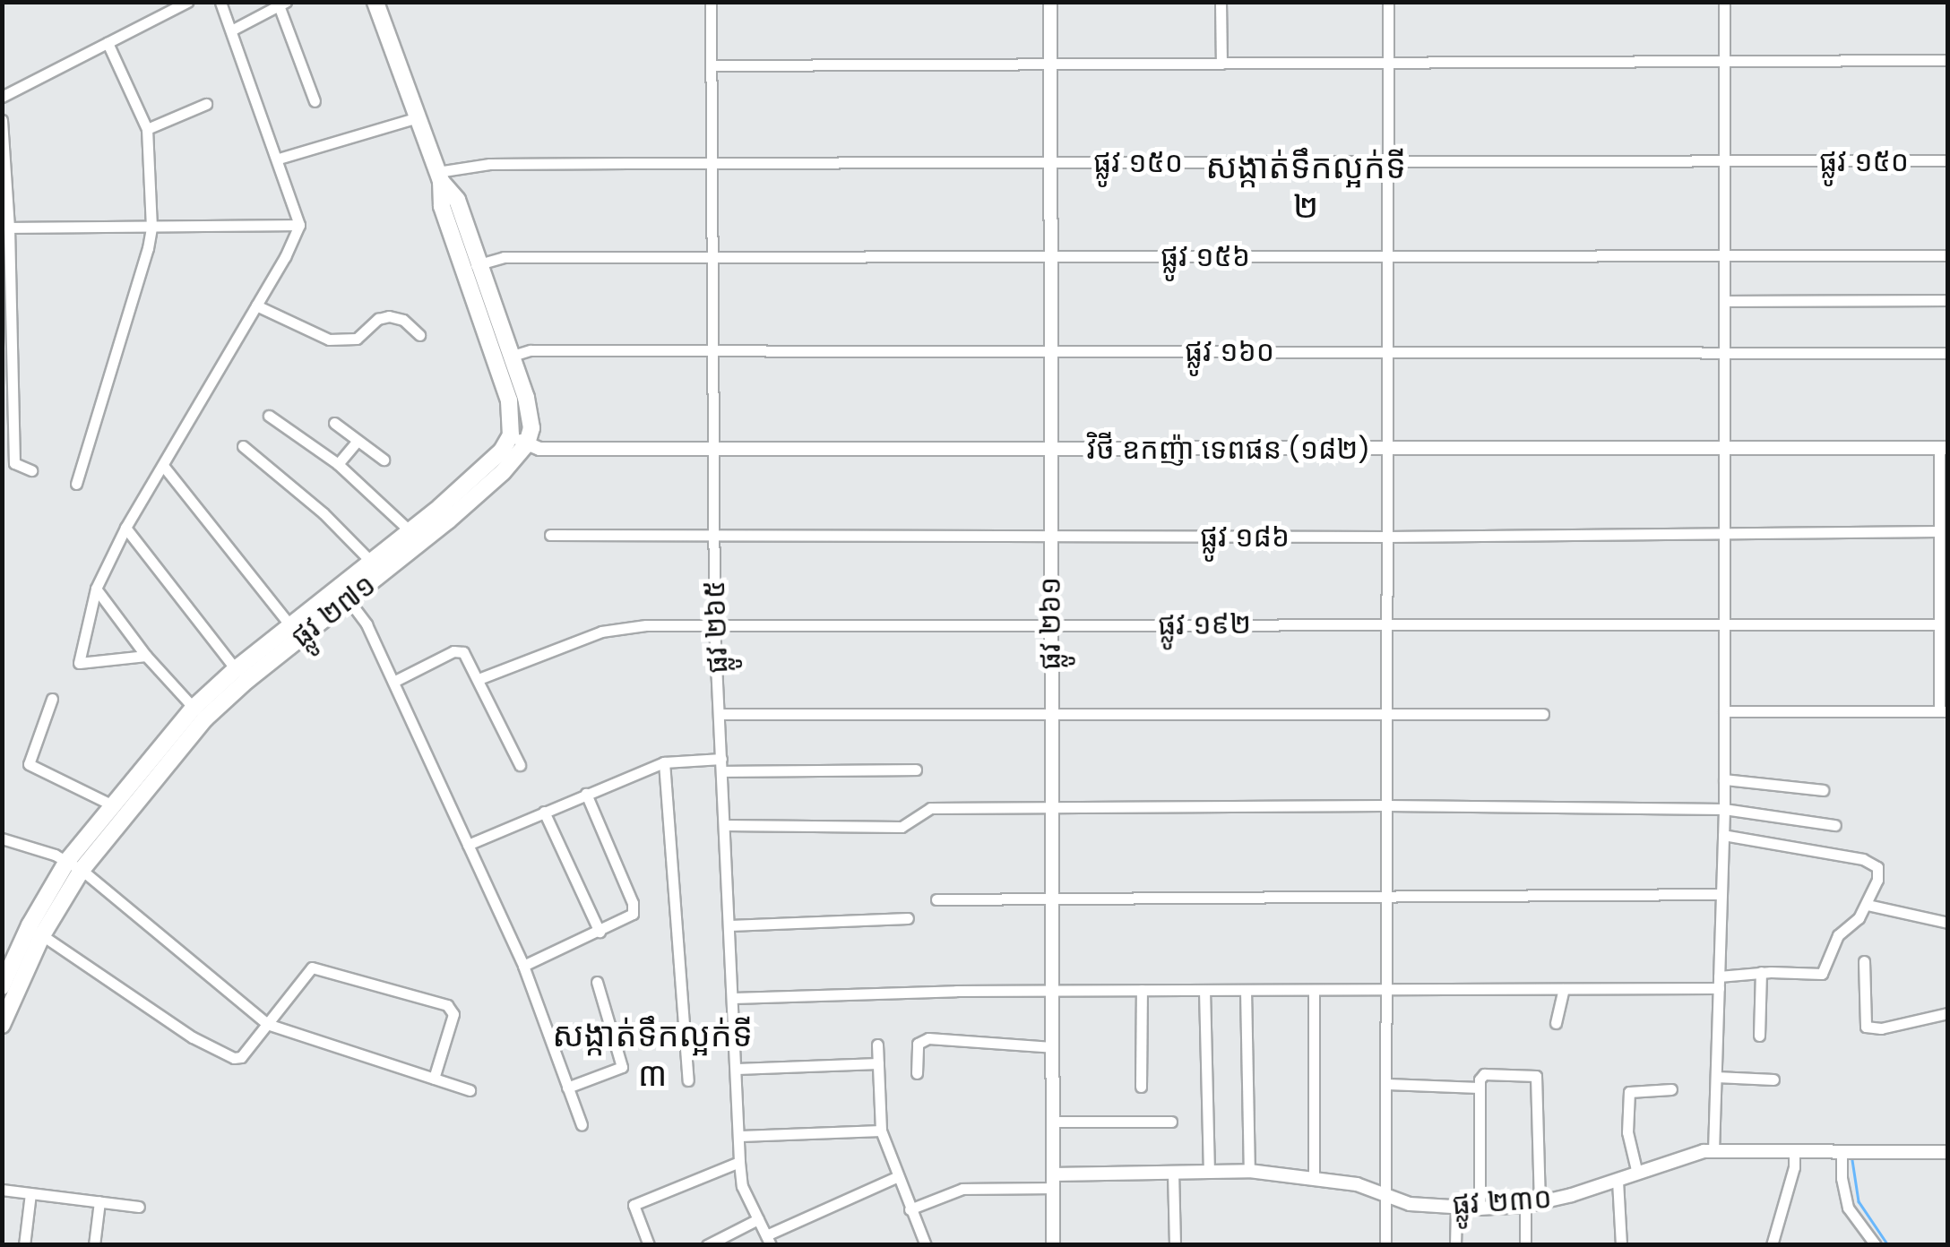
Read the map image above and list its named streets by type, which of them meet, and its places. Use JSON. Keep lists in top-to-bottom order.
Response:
{
  "streets": {
    "main road": ["ផ្លូវ ២៧១"],
    "street": [
      "ផ្លូវ ១៥០",
      "ផ្លូវ ១៥៦",
      "ផ្លូវ ១៦០",
      "វិថី ឧកញ៉ា ទេពផន (១៨២)",
      "ផ្លូវ ១៨៦",
      "ផ្លូវ ២៦១",
      "ផ្លូវ ១៩២",
      "ផ្លូវ ២៦៥",
      "ផ្លូវ ២៣០"
    ]
  },
  "crossings": [
    ["ផ្លូវ ១៥០", "ផ្លូវ ២៦១"],
    ["ផ្លូវ ១៥០", "ផ្លូវ ២៦៥"],
    ["ផ្លូវ ១៥៦", "ផ្លូវ ២៦១"],
    ["ផ្លូវ ១៥៦", "ផ្លូវ ២៦៥"],
    ["ផ្លូវ ១៦០", "ផ្លូវ ២៦១"],
    ["ផ្លូវ ១៦០", "ផ្លូវ ២៦៥"],
    ["វិថី ឧកញ៉ា ទេពផន (១៨២)", "ផ្លូវ ២៧១"],
    ["វិថី ឧកញ៉ា ទេពផន (១៨២)", "ផ្លូវ ២៦១"],
    ["វិថី ឧកញ៉ា ទេពផន (១៨២)", "ផ្លូវ ២៦៥"],
    ["ផ្លូវ ១៨៦", "ផ្លូវ ២៦១"],
    ["ផ្លូវ ១៨៦", "ផ្លូវ ២៦៥"],
    ["ផ្លូវ ២៦១", "ផ្លូវ ១៩២"],
    ["ផ្លូវ ២៦១", "ផ្លូវ ២៣០"],
    ["ផ្លូវ ១៩២", "ផ្លូវ ២៦៥"]
  ],
  "districts": ["សង្កាត់ទឹកល្អក់ទី ២", "សង្កាត់ទឹកល្អក់ទី ៣"]
}
